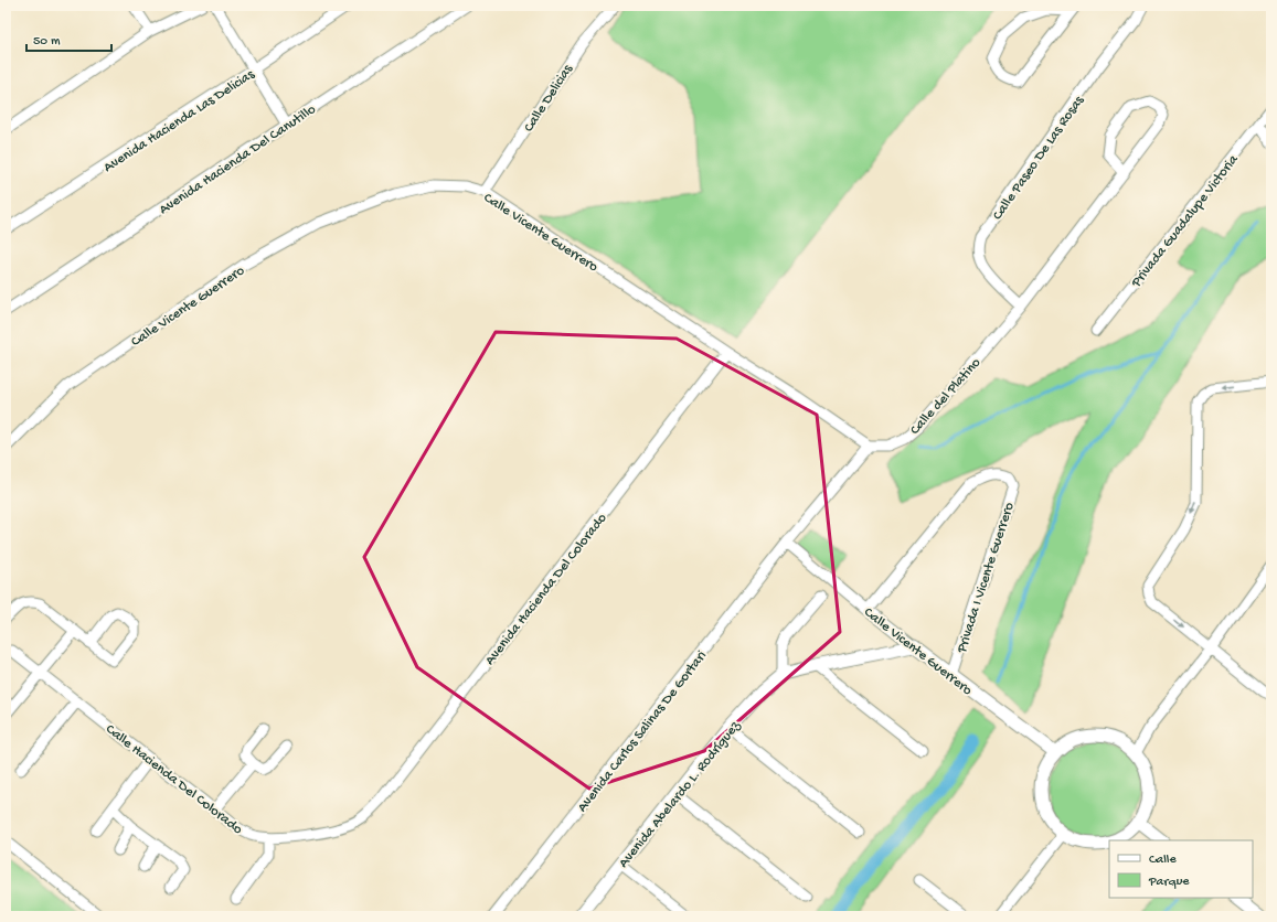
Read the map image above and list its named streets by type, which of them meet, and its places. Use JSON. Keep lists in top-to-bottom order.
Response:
{
  "streets": {
    "street": [
      "Calle Delicias",
      "Avenida Hacienda Las Delicias",
      "Calle Paseo De Las Rosas",
      "Avenida Hacienda Del Canutillo",
      "Privada Guadalupe Victoria",
      "Calle Vicente Guerrero",
      "Calle del Platino",
      "Privada I Vicente Guerrero",
      "Avenida Hacienda Del Colorado",
      "Avenida Carlos Salinas De Gortari",
      "Calle Hacienda Del Colorado",
      "Avenida Abelardo L. Rodríguez"
    ]
  },
  "crossings": [
    ["Calle Delicias", "Calle Vicente Guerrero"],
    ["Calle Paseo De Las Rosas", "Calle del Platino"],
    ["Calle Vicente Guerrero", "Calle del Platino"],
    ["Calle Vicente Guerrero", "Privada I Vicente Guerrero"],
    ["Calle Vicente Guerrero", "Avenida Hacienda Del Colorado"],
    ["Calle Vicente Guerrero", "Avenida Carlos Salinas De Gortari"],
    ["Calle Vicente Guerrero", "Avenida Abelardo L. Rodríguez"],
    ["Avenida Hacienda Del Colorado", "Calle Hacienda Del Colorado"]
  ],
  "legend": ["Calle", "Parque"],
  "scale_bar": "50 m"
}
